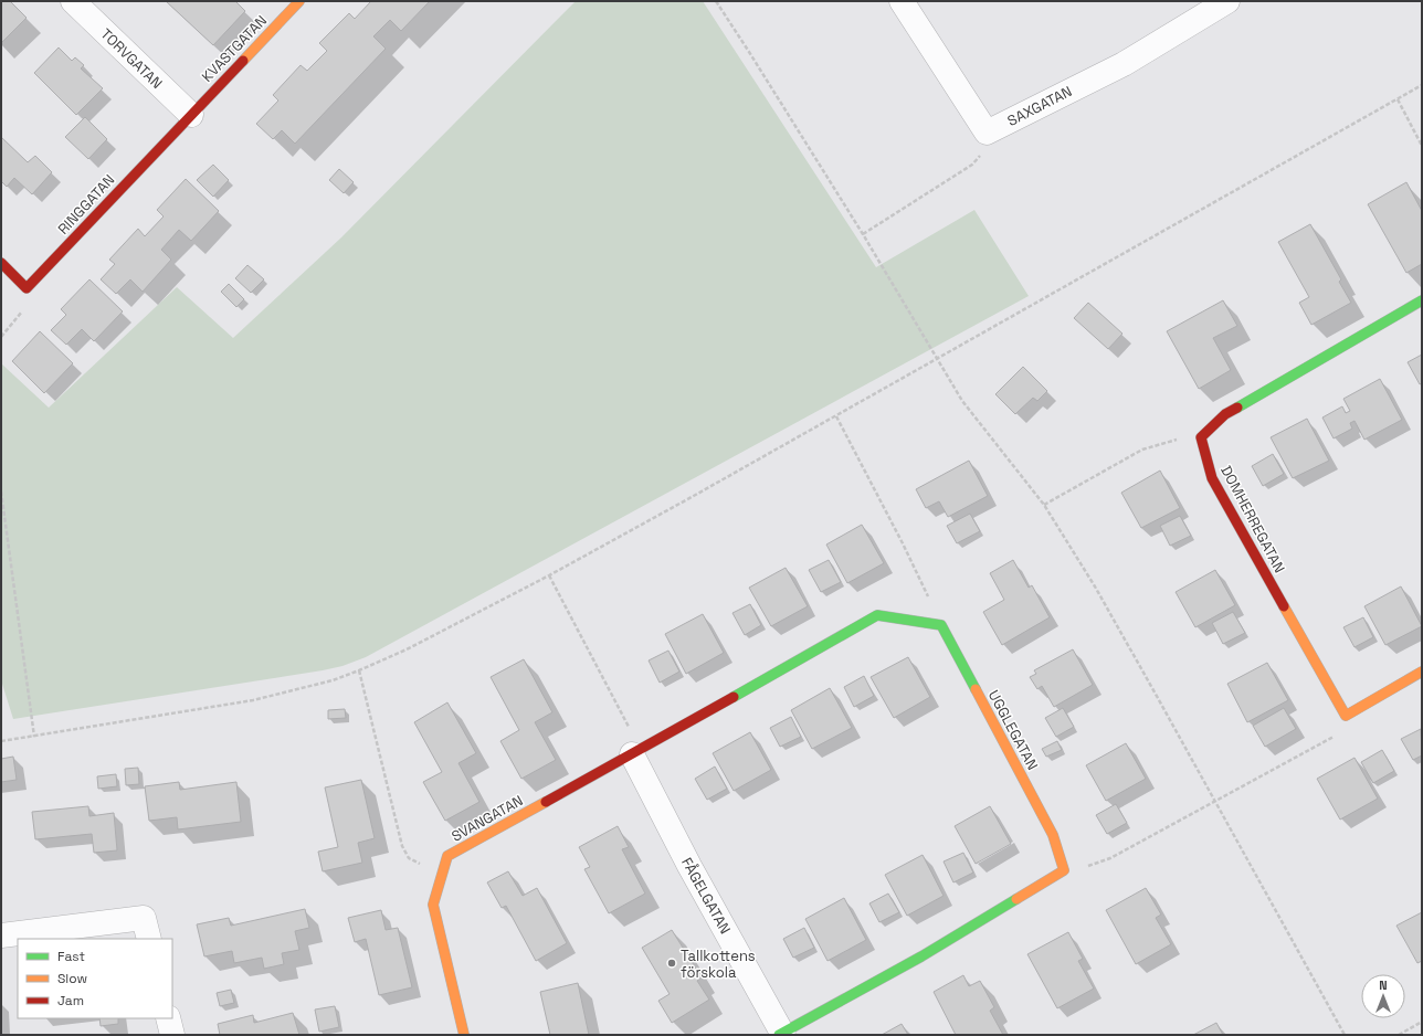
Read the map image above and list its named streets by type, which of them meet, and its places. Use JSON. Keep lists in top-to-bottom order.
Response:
{
  "streets": {
    "street": [
      "KVASTGATAN",
      "TORVGATAN",
      "SAXGATAN",
      "RINGGATAN",
      "DOMHERREGATAN",
      "UGGLEGATAN",
      "SVANGATAN",
      "FÅGELGATAN"
    ]
  },
  "crossings": [
    ["KVASTGATAN", "TORVGATAN"],
    ["KVASTGATAN", "RINGGATAN"],
    ["TORVGATAN", "RINGGATAN"],
    ["SVANGATAN", "FÅGELGATAN"]
  ],
  "places": ["Tallkottens förskola"],
  "legend": ["Fast", "Slow", "Jam"],
  "north": "top"
}
